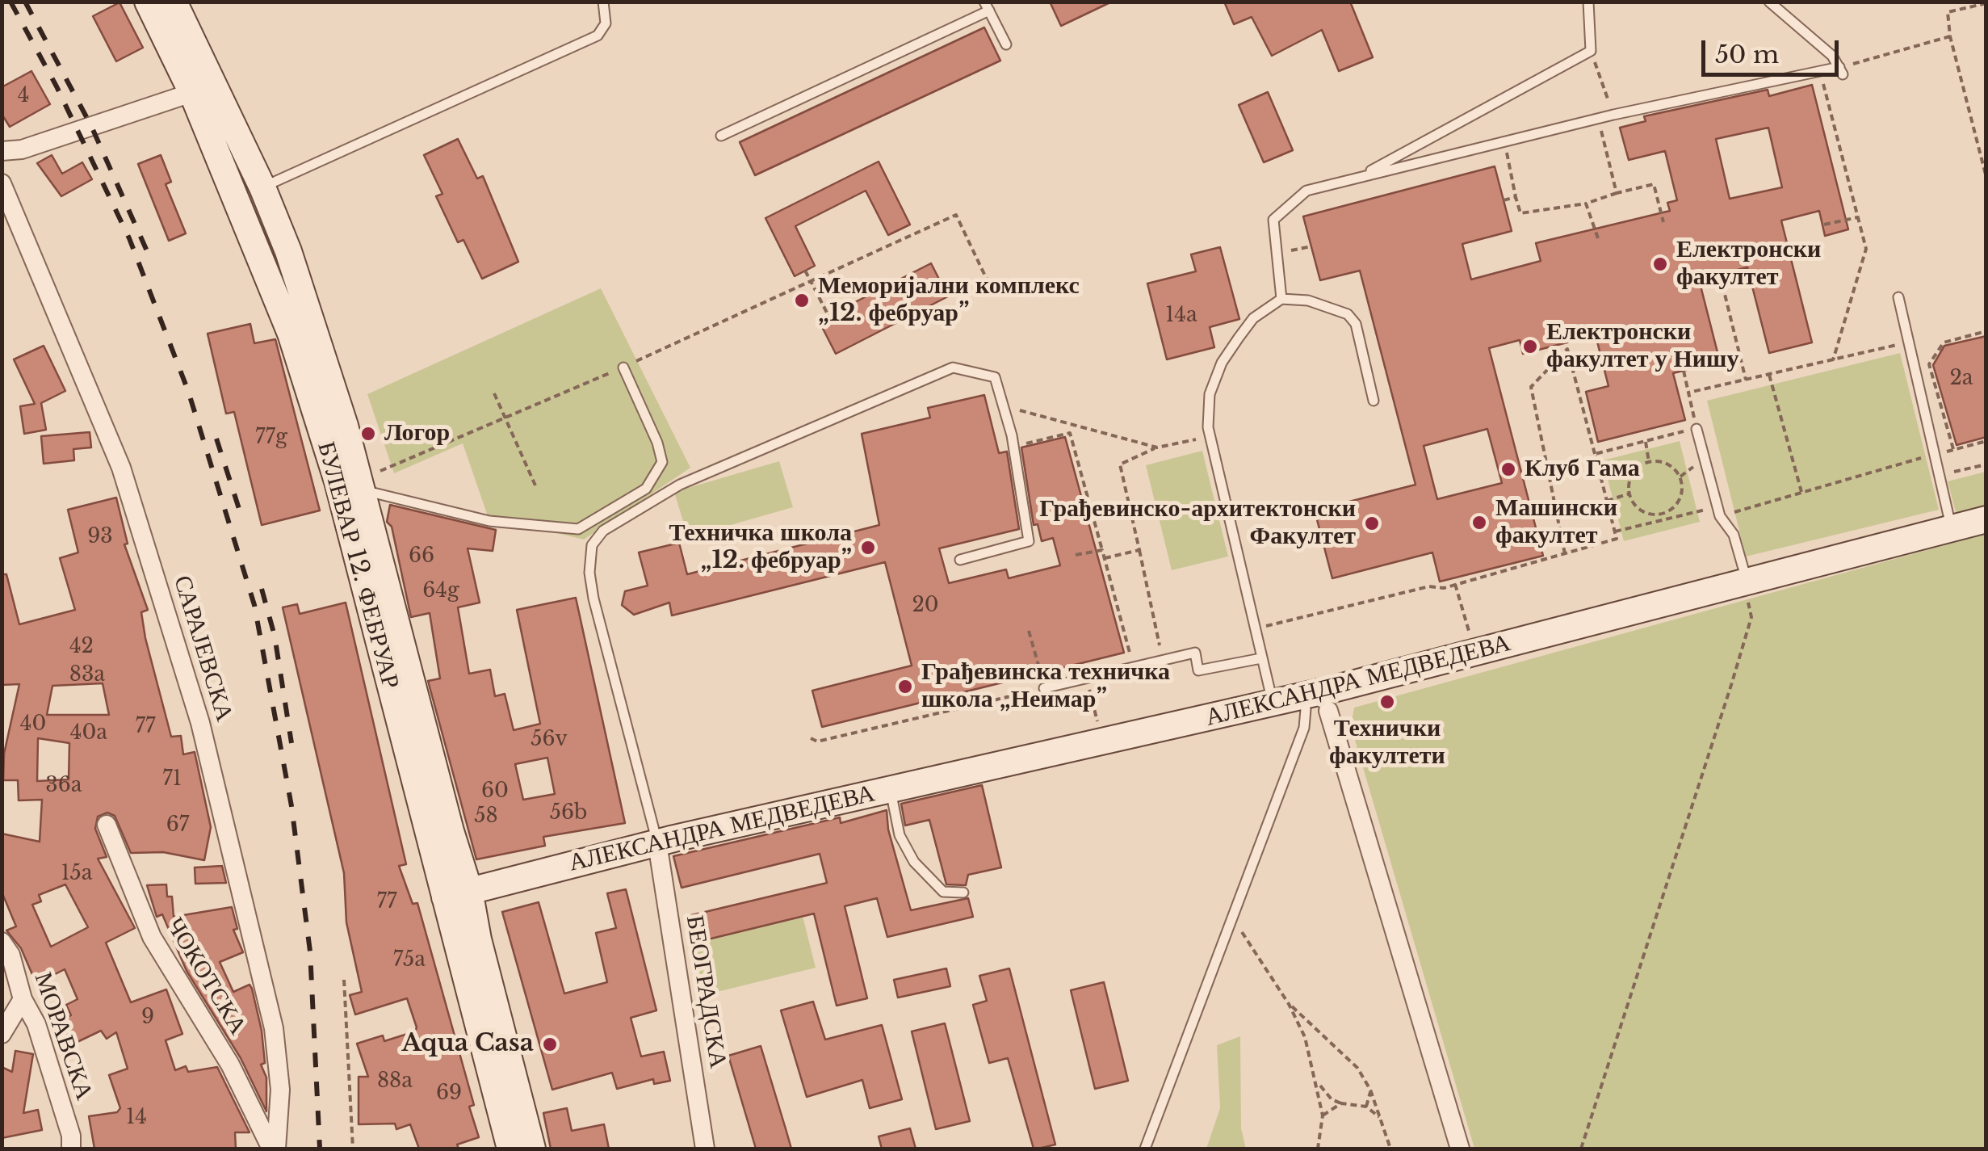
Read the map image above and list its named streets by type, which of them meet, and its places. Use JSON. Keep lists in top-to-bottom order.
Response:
{
  "streets": {
    "main road": ["БУЛЕВАР 12. ФЕБРУАР", "АЛЕКСАНДРА МЕДВЕДЕВА"],
    "street": [
      "САРАЈЕВСКА",
      "ЧОКОТСКА",
      "БЕОГРАДСКА",
      "МОРАВСКА"
    ]
  },
  "crossings": [
    ["БУЛЕВАР 12. ФЕБРУАР", "АЛЕКСАНДРА МЕДВЕДЕВА"],
    ["САРАЈЕВСКА", "ЧОКОТСКА"],
    ["АЛЕКСАНДРА МЕДВЕДЕВА", "БЕОГРАДСКА"]
  ],
  "places": [
    "Електронски факултет",
    "Меморијални комплекс „12. фебруар”",
    "Електронски факултет у Нишу",
    "Логор",
    "Клуб Гама",
    "Машински факултет",
    "Грађевинско-архитектонски Факултет",
    "Техничка школа „12. фебруар”",
    "Грађевинска техничка школа „Неимар”",
    "Технички факултети",
    "Aqua Casa"
  ],
  "house_numbers": [
    "4",
    "14a",
    "2a",
    "77g",
    "93",
    "66",
    "64g",
    "20",
    "42",
    "83a",
    "40",
    "77",
    "40a",
    "56v",
    "71",
    "36a",
    "60",
    "56b",
    "58",
    "67",
    "15a",
    "77",
    "75a",
    "9",
    "88a",
    "69",
    "14"
  ],
  "scale_bar": "50 m"
}
